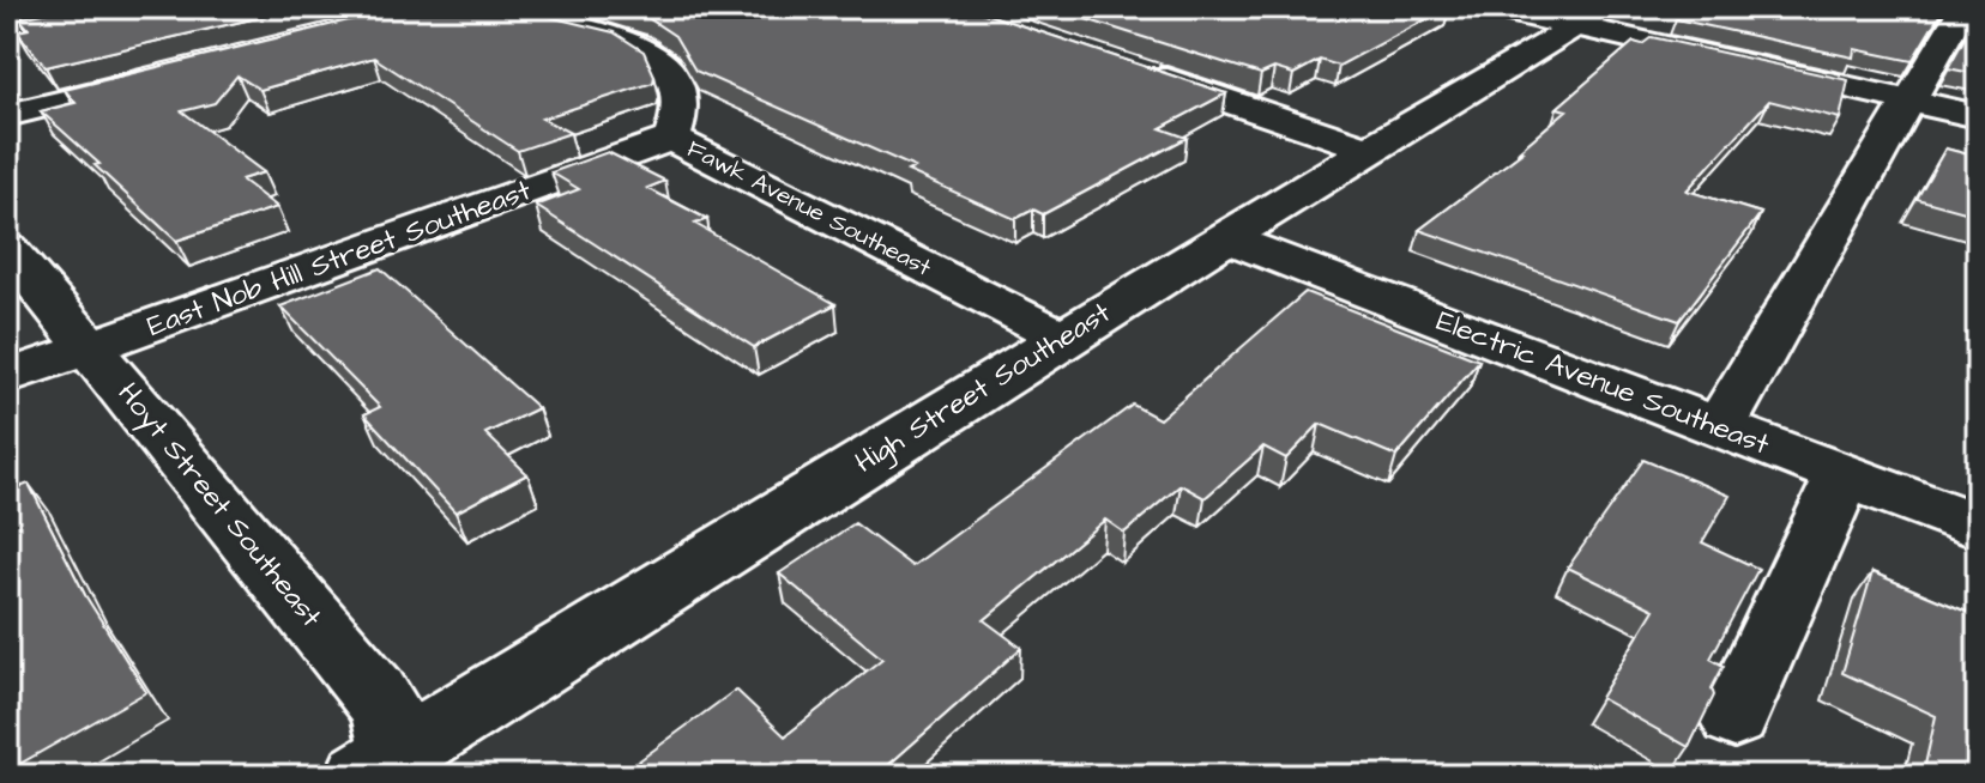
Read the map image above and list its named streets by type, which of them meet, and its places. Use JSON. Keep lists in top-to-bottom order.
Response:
{
  "streets": {
    "street": [
      "Fawk Avenue Southeast",
      "East Nob Hill Street Southeast",
      "Electric Avenue Southeast",
      "High Street Southeast",
      "Hoyt Street Southeast"
    ]
  },
  "crossings": [
    ["Fawk Avenue Southeast", "East Nob Hill Street Southeast"],
    ["Fawk Avenue Southeast", "High Street Southeast"],
    ["East Nob Hill Street Southeast", "Hoyt Street Southeast"],
    ["Electric Avenue Southeast", "High Street Southeast"],
    ["High Street Southeast", "Hoyt Street Southeast"]
  ]
}
